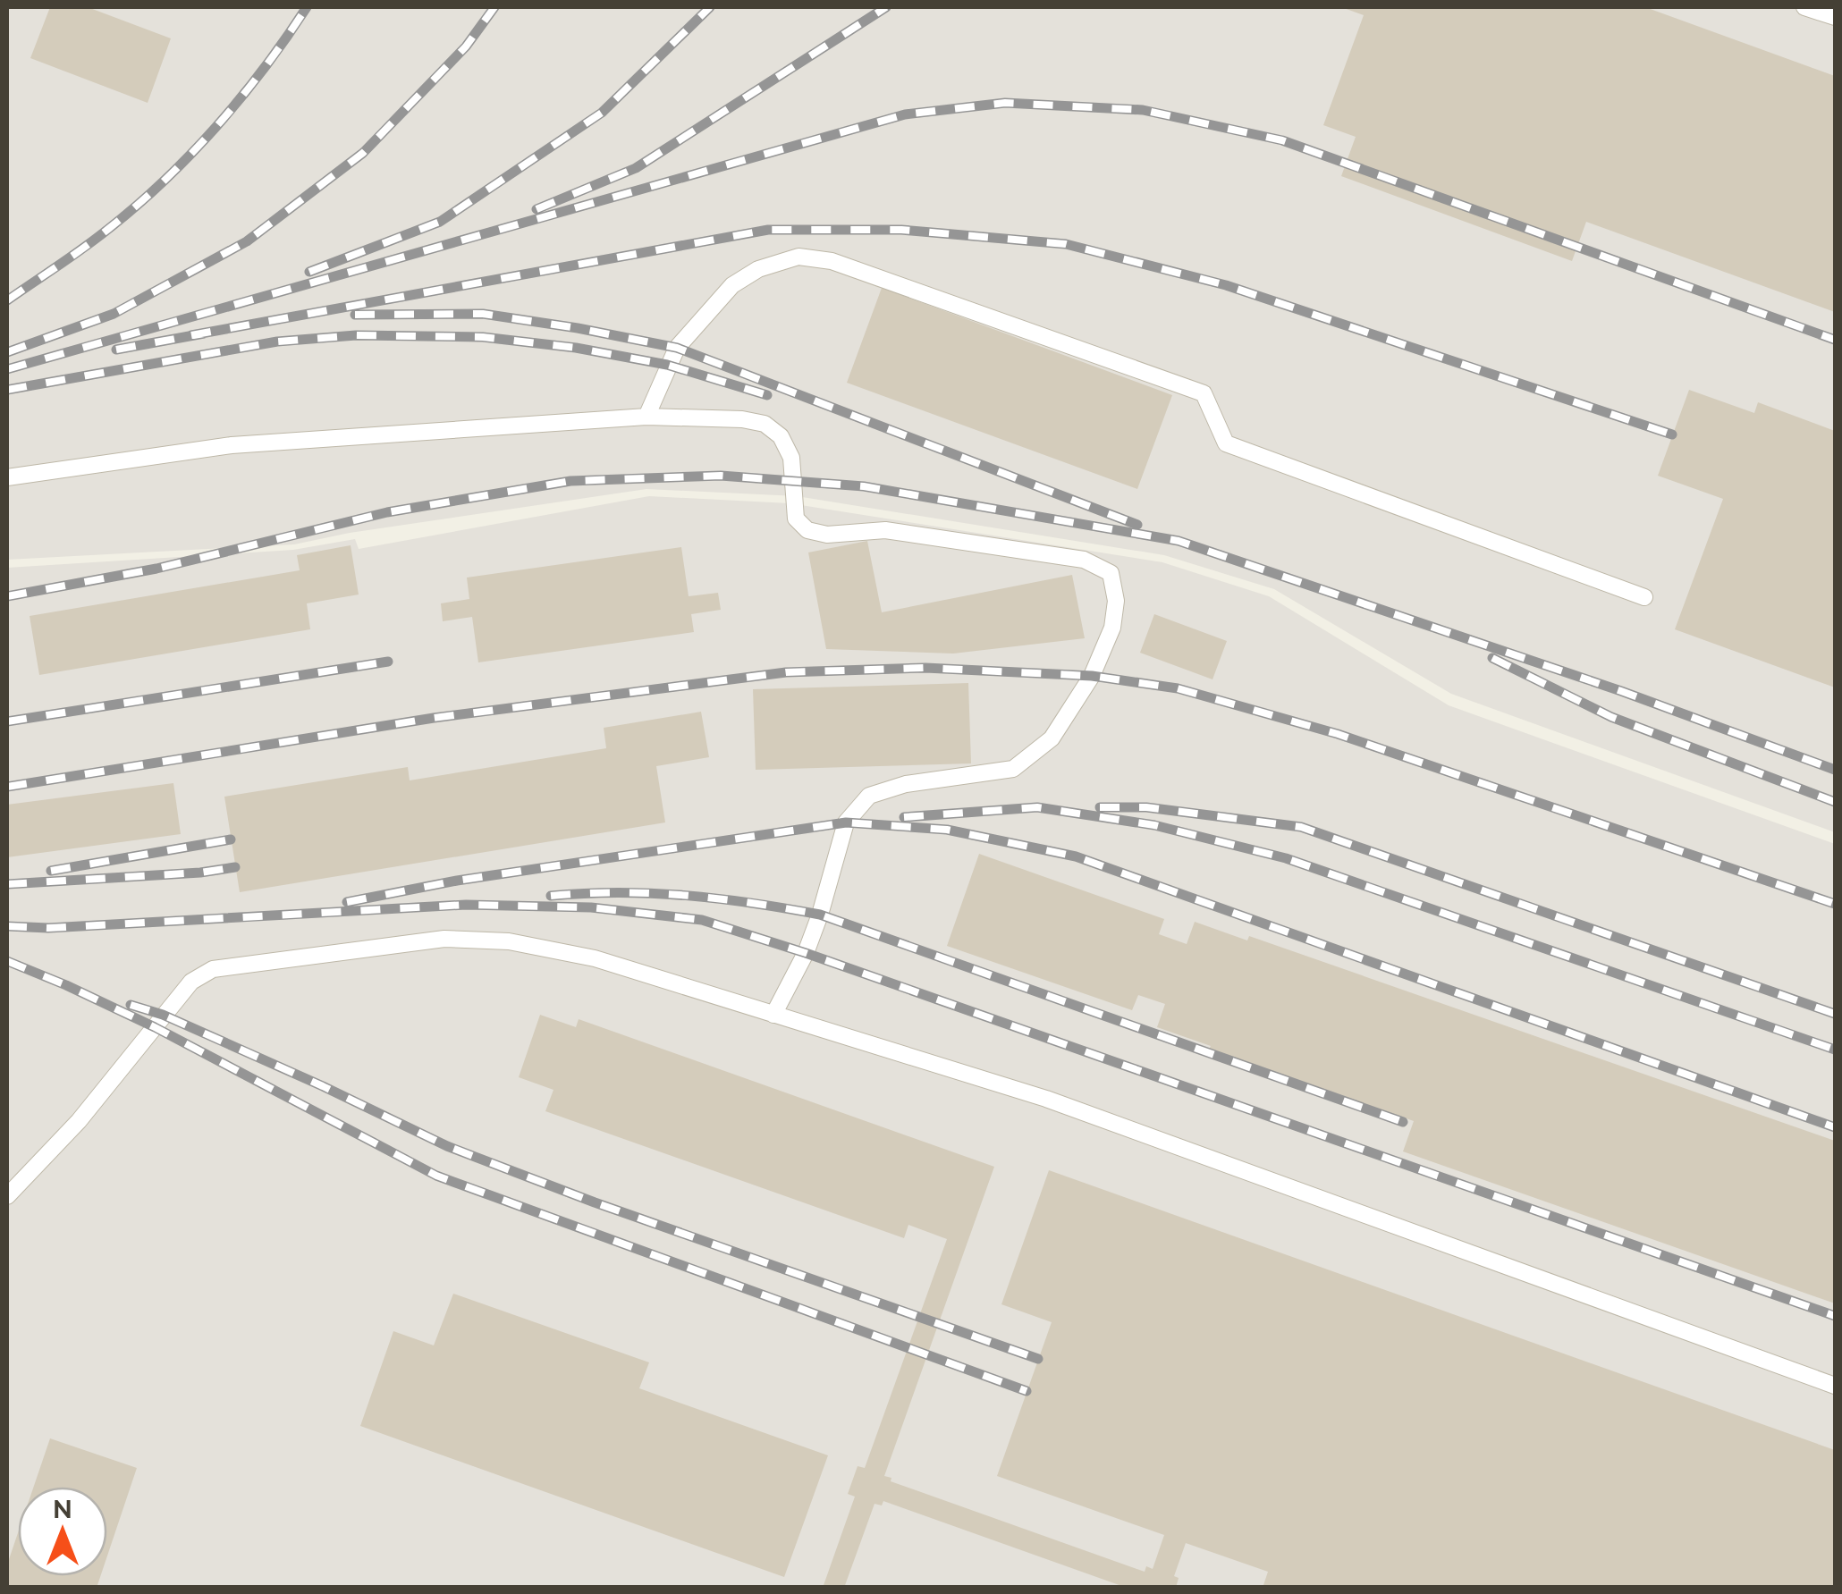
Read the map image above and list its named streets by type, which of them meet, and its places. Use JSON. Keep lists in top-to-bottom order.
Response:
{
  "north": "top"
}
